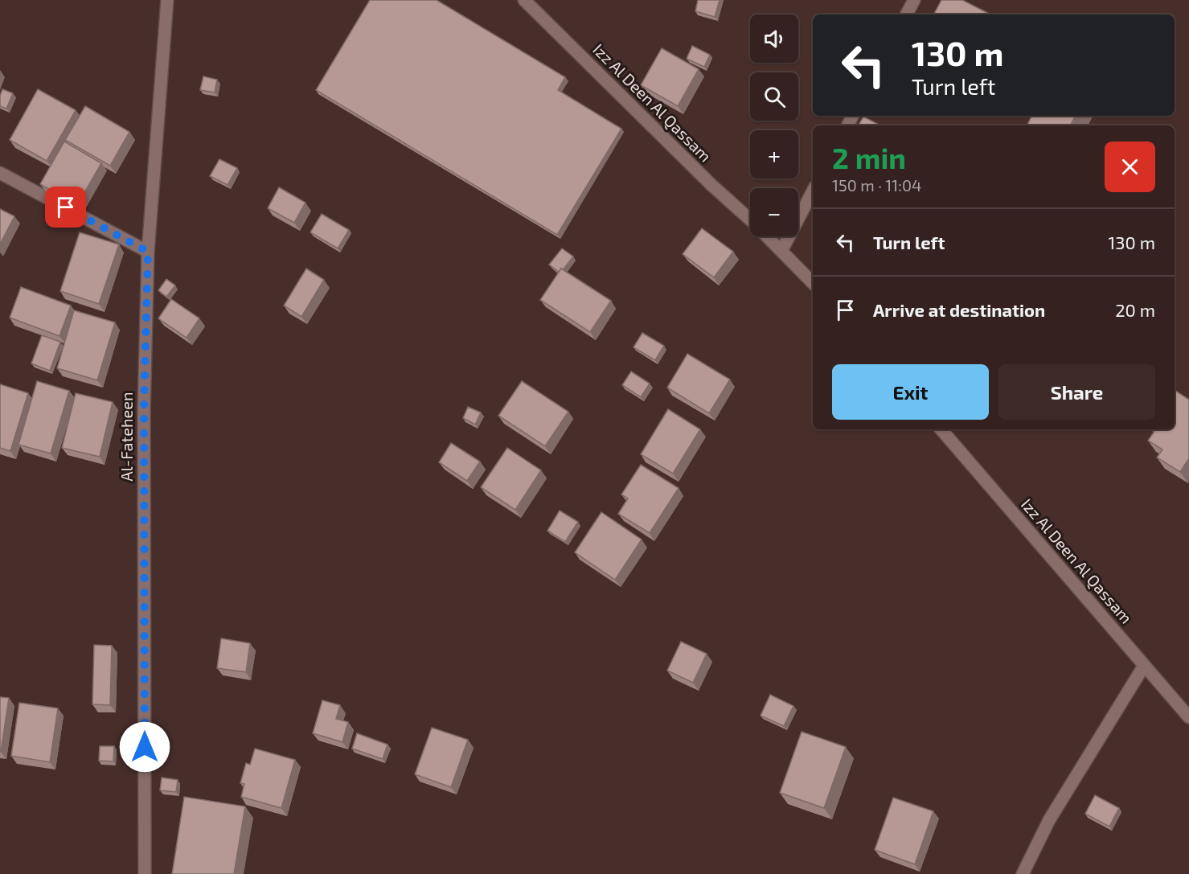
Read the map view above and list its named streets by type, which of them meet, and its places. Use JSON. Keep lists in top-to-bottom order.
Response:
{
  "streets": {
    "street": ["Izz Al Deen Al Qassam", "Al-Fateheen"]
  },
  "page": {
    "map_buttons": ["+", "−"],
    "turn": ["130 m", "Turn left"],
    "heading": ["2 min", "150 m · 11:04"],
    "list": [
      {
        "name": "Turn left",
        "value": "130 m"
      },
      {
        "name": "Arrive at destination",
        "value": "20 m"
      }
    ],
    "buttons": ["Exit", "Share"]
  }
}
